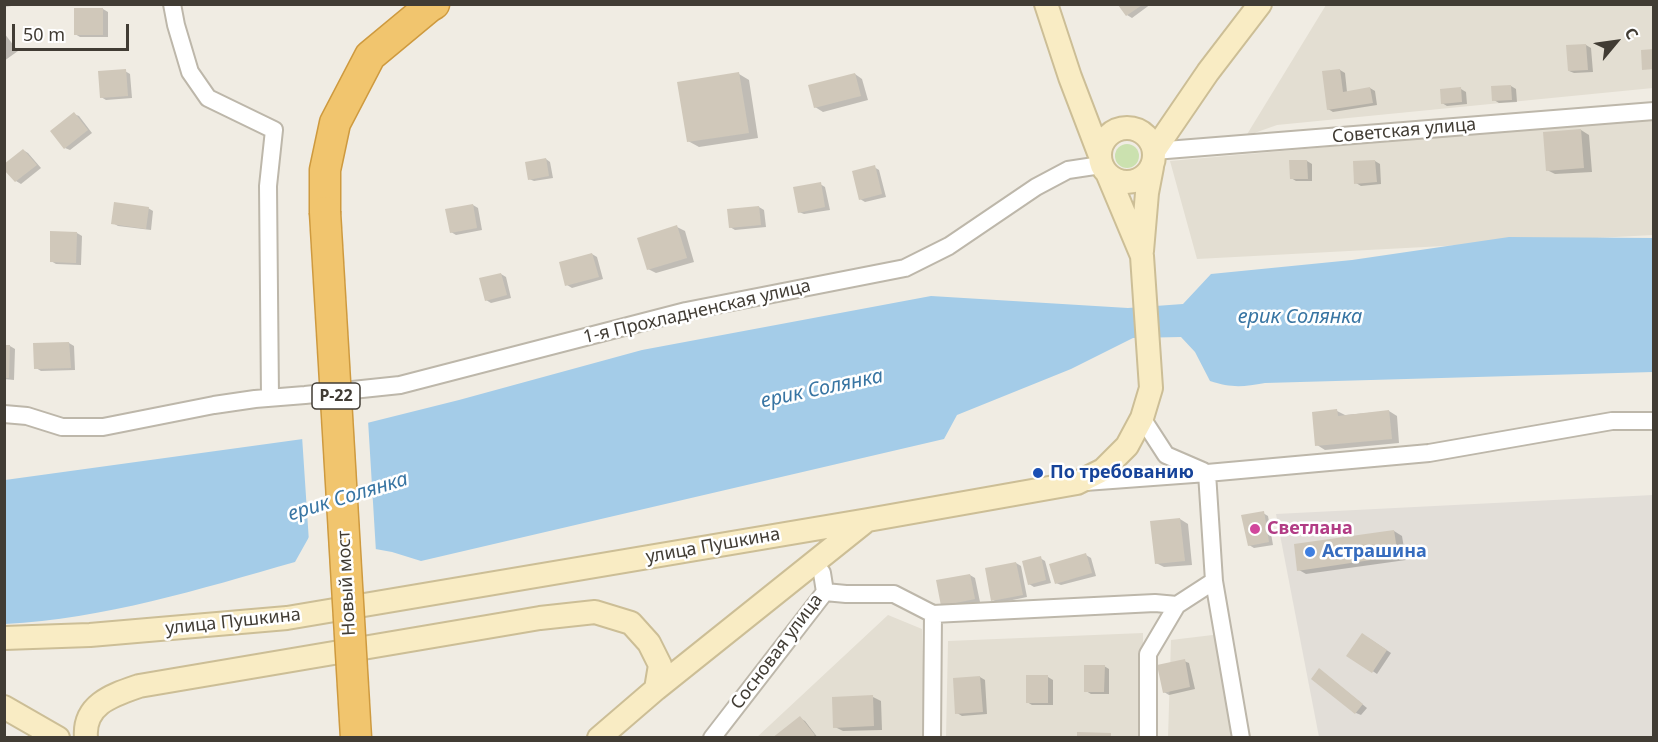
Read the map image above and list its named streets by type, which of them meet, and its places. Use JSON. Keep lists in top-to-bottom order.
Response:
{
  "streets": {
    "highway": ["Р-22", "Новый мост"],
    "main road": ["улица Пушкина"],
    "street": ["Советская улица", "1-я Прохладненская улица", "Сосновая улица"]
  },
  "crossings": [
    ["Советская улица", "1-я Прохладненская улица"],
    ["Советская улица", "улица Пушкина"],
    ["1-я Прохладненская улица", "улица Пушкина"]
  ],
  "water": ["ерик Солянка"],
  "places": ["По требованию", "Светлана", "Астрашина"],
  "scale_bar": "50 m",
  "north": "top right"
}
